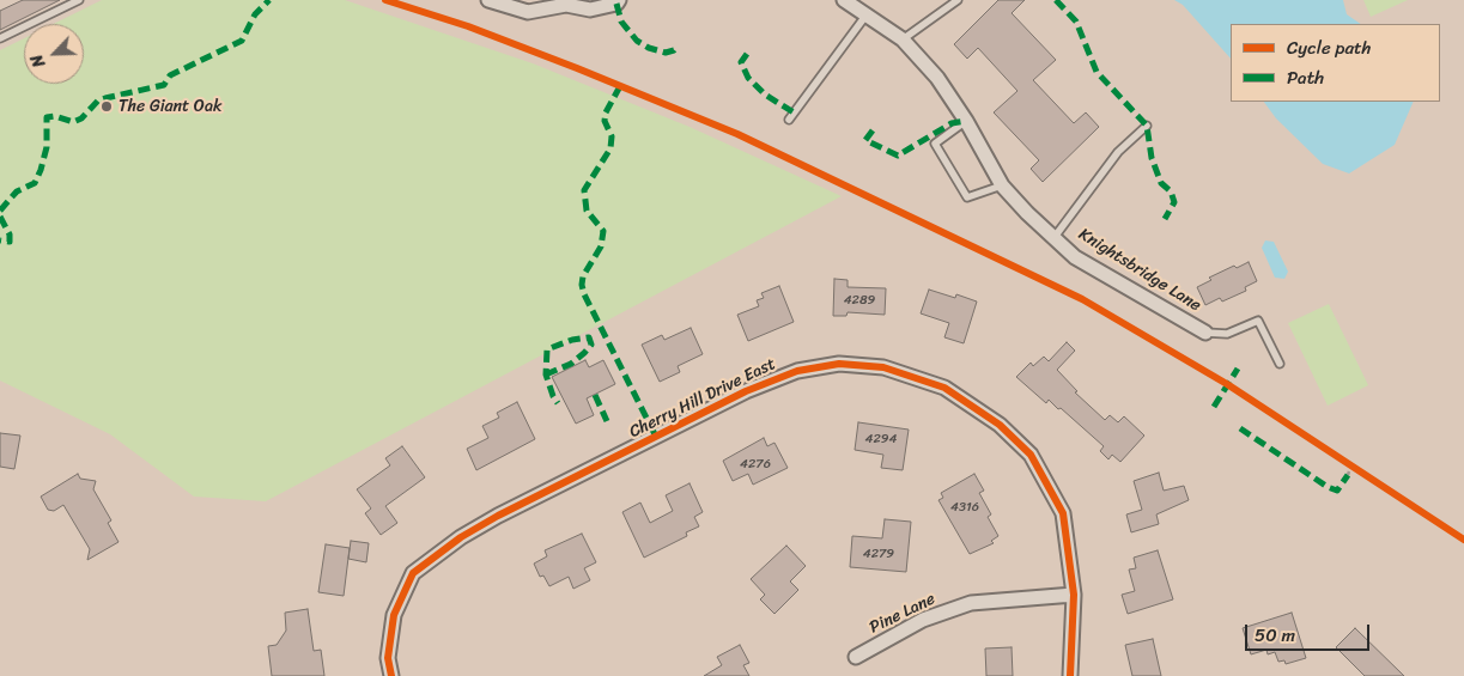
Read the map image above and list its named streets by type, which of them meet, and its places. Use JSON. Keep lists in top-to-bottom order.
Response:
{
  "streets": {
    "street": ["Knightsbridge Lane", "Cherry Hill Drive East", "Pine Lane"]
  },
  "crossings": [
    ["Cherry Hill Drive East", "Pine Lane"]
  ],
  "places": ["The Giant Oak"],
  "house_numbers": [
    "4289",
    "4294",
    "4276",
    "4316",
    "4279"
  ],
  "legend": ["Cycle path", "Path"],
  "scale_bar": "50 m",
  "north": "bottom left"
}
